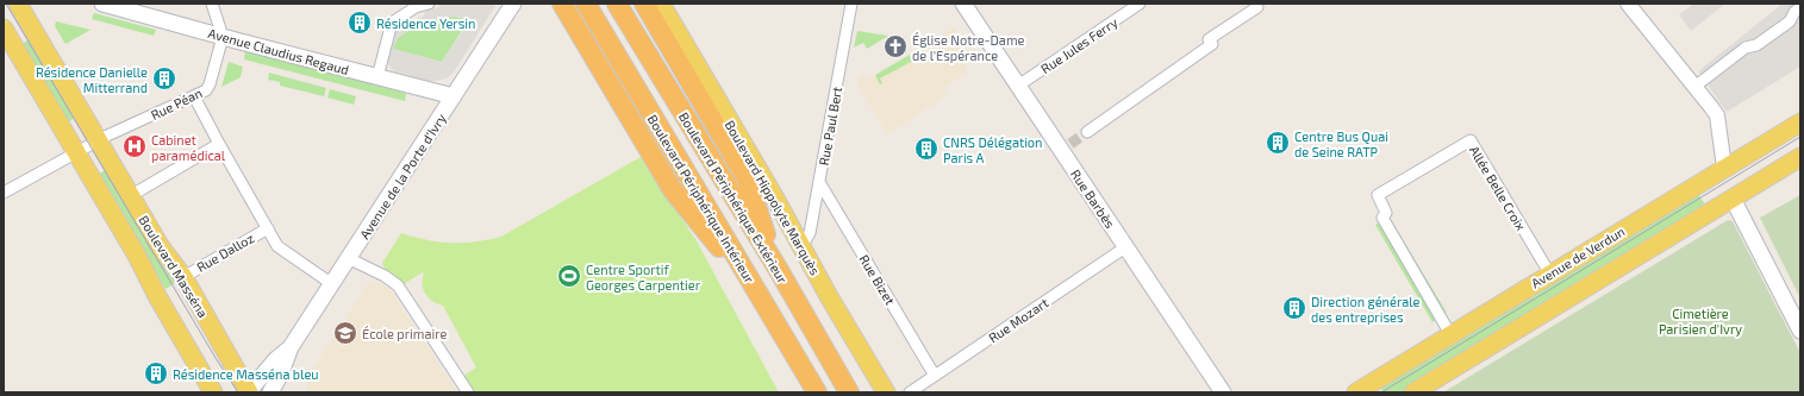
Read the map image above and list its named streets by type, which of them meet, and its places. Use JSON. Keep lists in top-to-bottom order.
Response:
{
  "streets": {
    "highway": ["Boulevard Périphérique Extérieur", "Boulevard Périphérique Intérieur"],
    "main road": [
      "Avenue Claudius Regaud",
      "Avenue de la Porte d'Ivry",
      "Boulevard Hippolyte Marquès",
      "Rue Barbès",
      "Avenue de Verdun",
      "Boulevard Masséna"
    ],
    "street": [
      "Rue Jules Ferry",
      "Rue Péan",
      "Rue Paul Bert",
      "Allée Belle Croix",
      "Rue Dalloz",
      "Rue Bizet",
      "Rue Mozart"
    ]
  },
  "crossings": [
    ["Rue Jules Ferry", "Rue Barbès"],
    ["Avenue Claudius Regaud", "Rue Péan"],
    ["Avenue Claudius Regaud", "Avenue de la Porte d'Ivry"],
    ["Rue Péan", "Boulevard Masséna"],
    ["Rue Paul Bert", "Boulevard Hippolyte Marquès"],
    ["Rue Paul Bert", "Rue Bizet"],
    ["Avenue de la Porte d'Ivry", "Boulevard Masséna"],
    ["Allée Belle Croix", "Avenue de Verdun"],
    ["Rue Barbès", "Rue Mozart"],
    ["Rue Dalloz", "Boulevard Masséna"],
    ["Rue Bizet", "Rue Mozart"]
  ],
  "parks": ["Cimetière Parisien d'Ivry"],
  "places": {
    "building": [
      "Résidence Yersin",
      "Résidence Danielle Mitterrand",
      "Centre Bus Quai de Seine RATP",
      "CNRS Délégation Paris A",
      "Direction générale des entreprises",
      "Résidence Masséna bleu"
    ],
    "church": ["Église Notre-Dame de l'Espérance"],
    "hospital": ["Cabinet paramédical"],
    "sports": ["Centre Sportif Georges Carpentier"],
    "school or university": ["École primaire"]
  }
}
